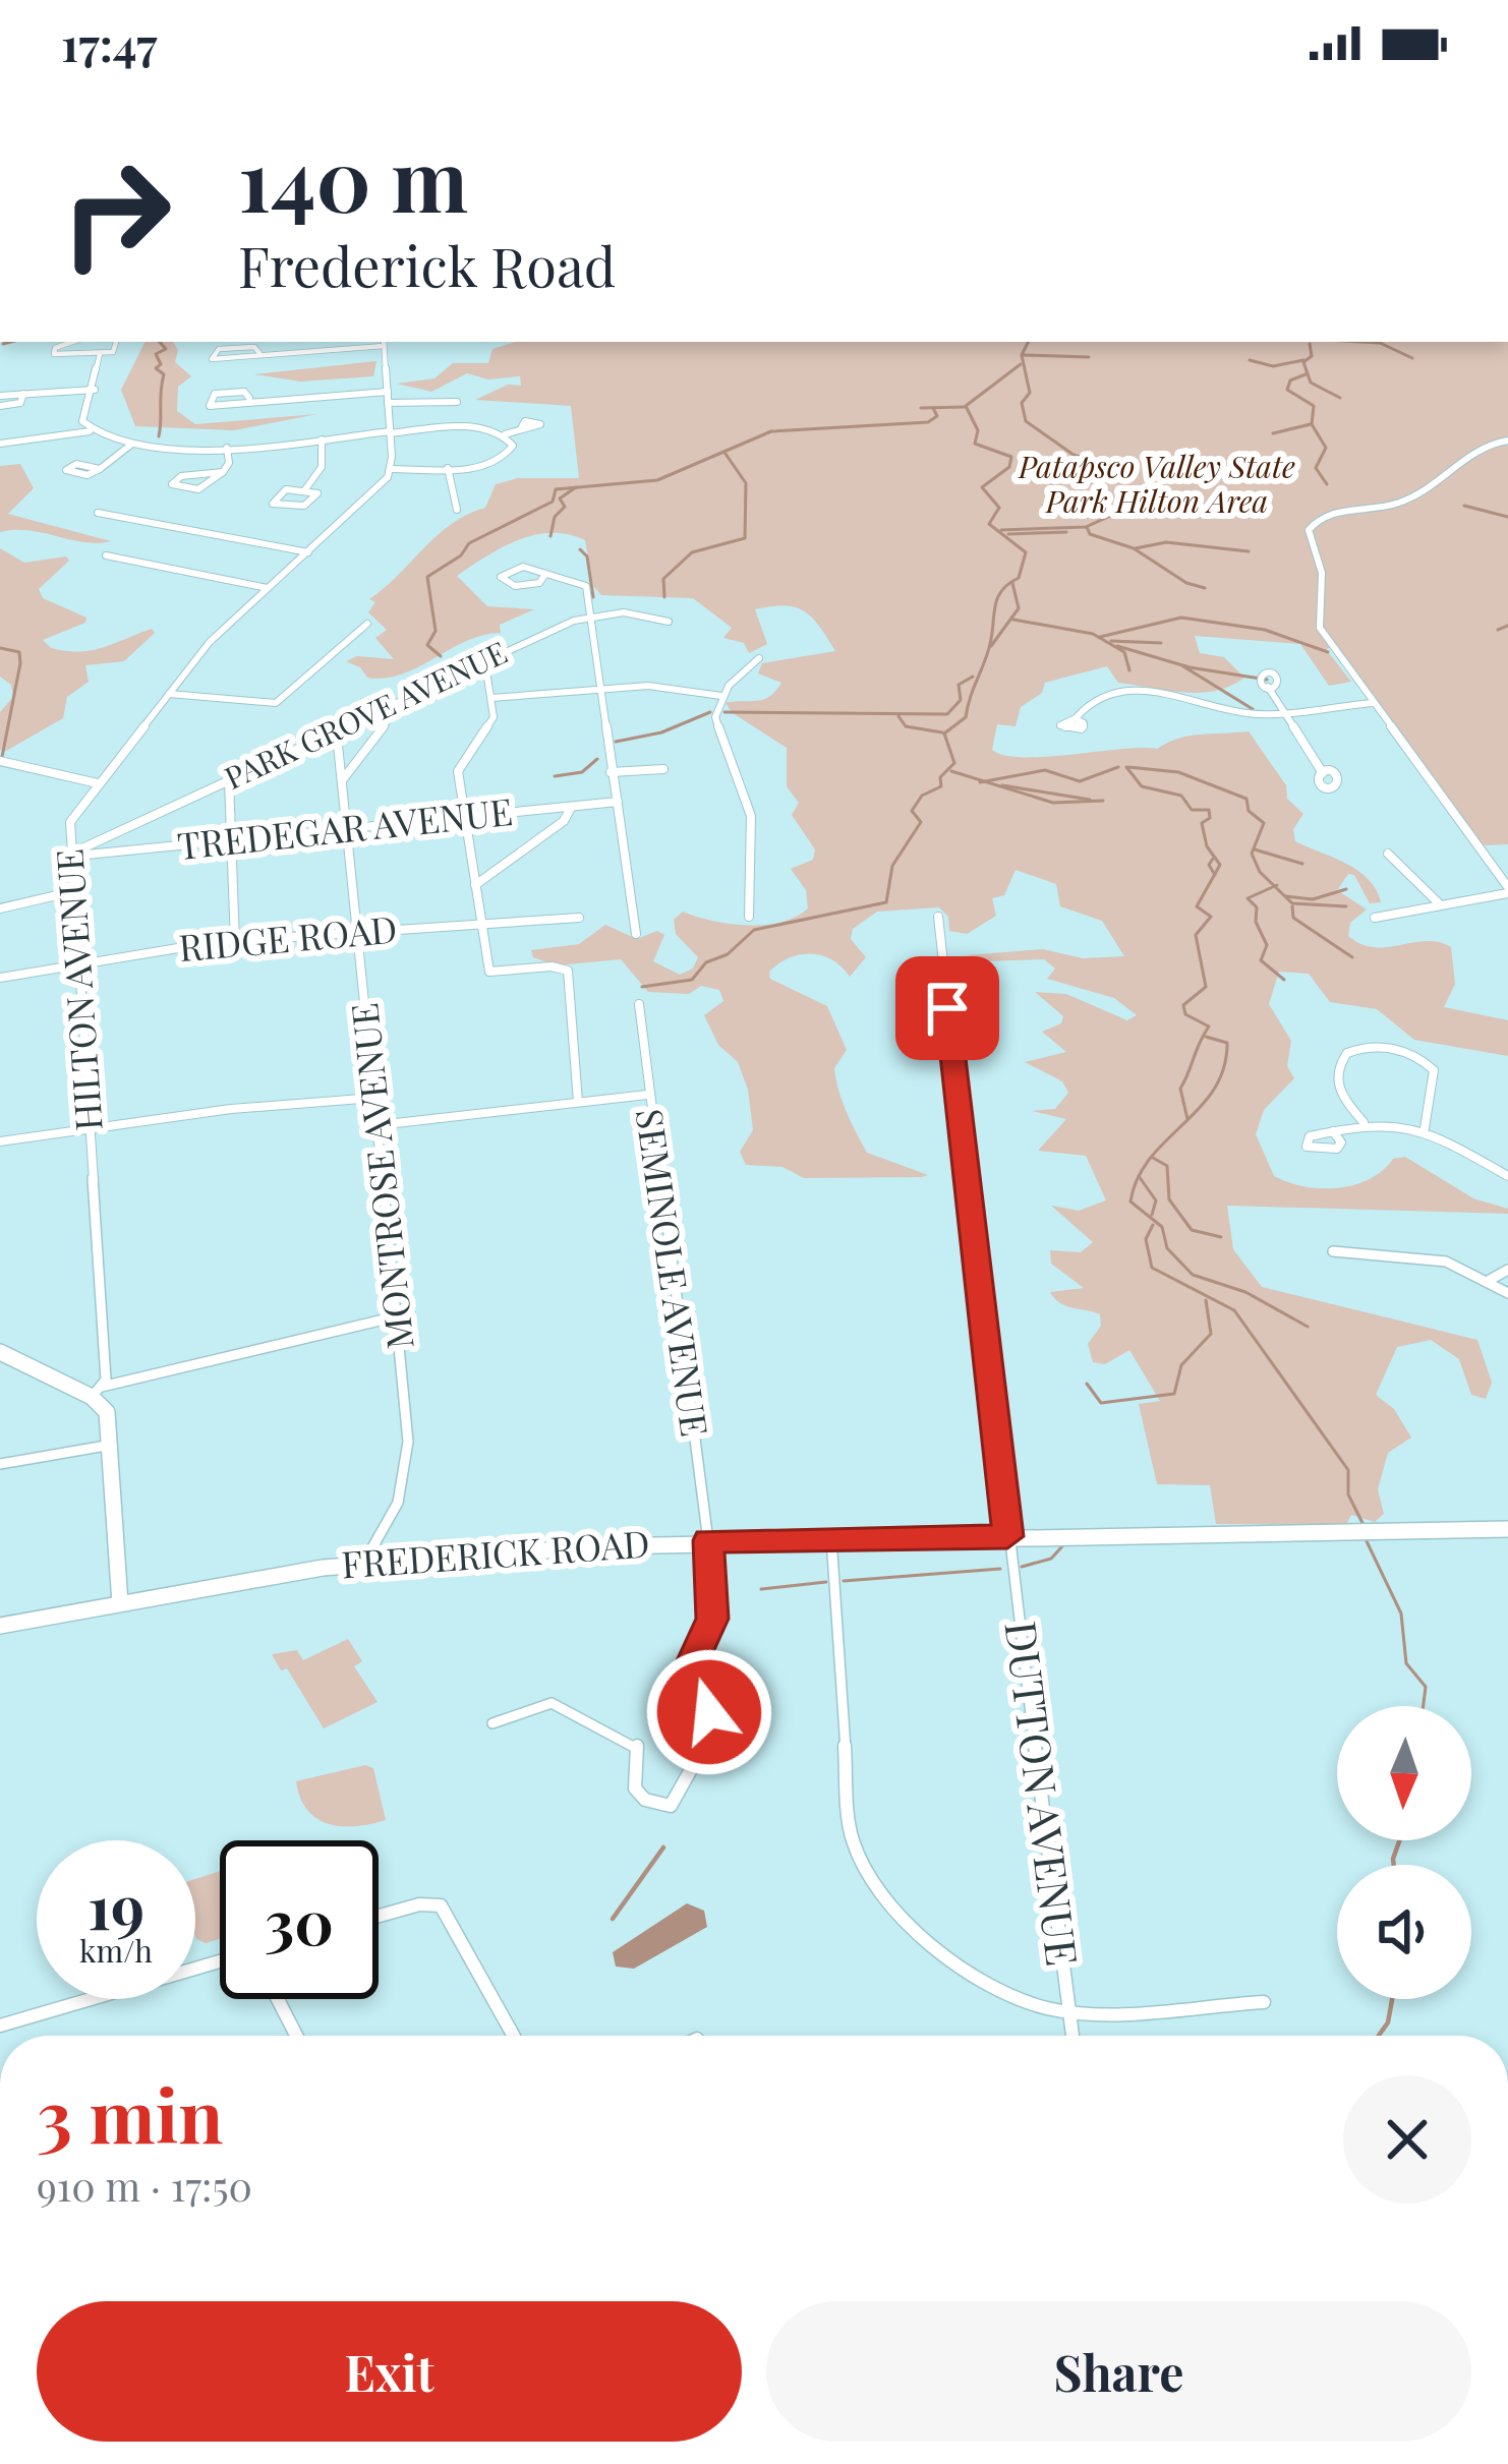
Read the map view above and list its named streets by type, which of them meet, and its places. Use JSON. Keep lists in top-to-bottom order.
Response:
{
  "streets": {
    "main road": ["FREDERICK ROAD"],
    "street": [
      "PARK GROVE AVENUE",
      "TREDEGAR AVENUE",
      "RIDGE ROAD",
      "HILTON AVENUE",
      "MONTROSE AVENUE",
      "SEMINOLE AVENUE",
      "DUTTON AVENUE"
    ]
  },
  "crossings": [
    ["PARK GROVE AVENUE", "TREDEGAR AVENUE"],
    ["PARK GROVE AVENUE", "HILTON AVENUE"],
    ["PARK GROVE AVENUE", "MONTROSE AVENUE"],
    ["TREDEGAR AVENUE", "HILTON AVENUE"],
    ["TREDEGAR AVENUE", "MONTROSE AVENUE"],
    ["RIDGE ROAD", "HILTON AVENUE"],
    ["RIDGE ROAD", "MONTROSE AVENUE"],
    ["MONTROSE AVENUE", "FREDERICK ROAD"],
    ["SEMINOLE AVENUE", "FREDERICK ROAD"],
    ["FREDERICK ROAD", "DUTTON AVENUE"]
  ],
  "parks": ["Patapsco Valley State Park Hilton Area"],
  "north": "bottom",
  "page": {
    "status": "17:47",
    "turn": ["140 m", "Frederick Road"],
    "speed": "19 km/h",
    "limit": "30",
    "heading": ["3 min", "910 m · 17:50"],
    "buttons": ["Exit", "Share"]
  }
}
